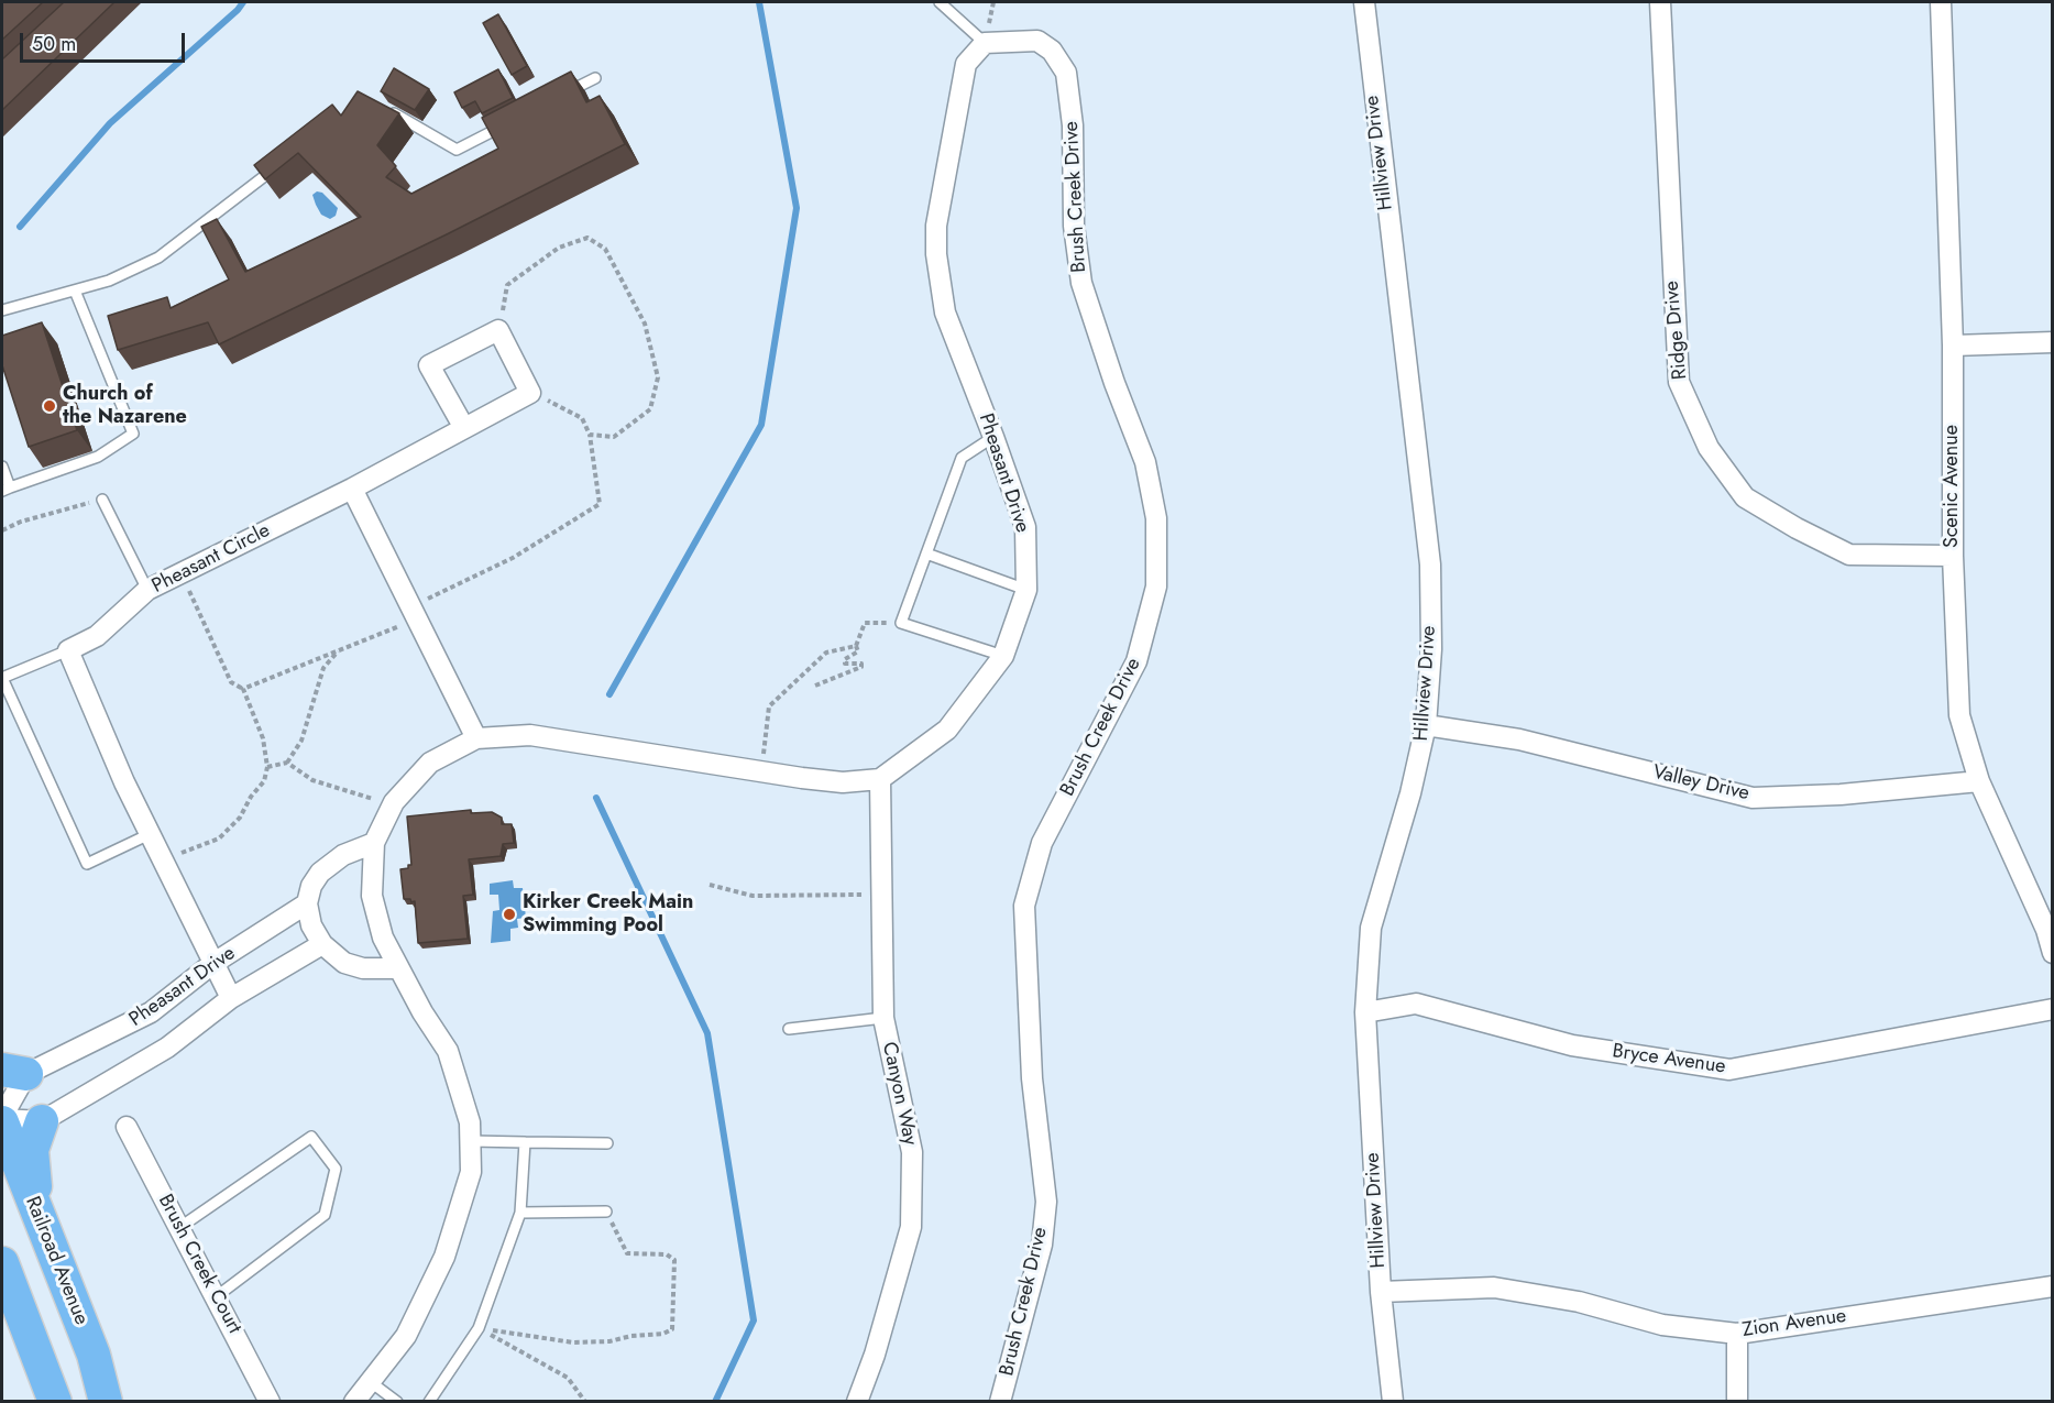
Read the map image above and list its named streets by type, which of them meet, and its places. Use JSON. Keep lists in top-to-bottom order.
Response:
{
  "streets": {
    "highway": ["Railroad Avenue"],
    "street": [
      "Hillview Drive",
      "Brush Creek Drive",
      "Ridge Drive",
      "Pheasant Drive",
      "Scenic Avenue",
      "Pheasant Circle",
      "Valley Drive",
      "Bryce Avenue",
      "Canyon Way",
      "Brush Creek Court",
      "Zion Avenue"
    ]
  },
  "crossings": [
    ["Hillview Drive", "Valley Drive"],
    ["Hillview Drive", "Bryce Avenue"],
    ["Hillview Drive", "Zion Avenue"],
    ["Brush Creek Drive", "Pheasant Drive"],
    ["Ridge Drive", "Scenic Avenue"],
    ["Pheasant Drive", "Canyon Way"],
    ["Pheasant Drive", "Railroad Avenue"],
    ["Scenic Avenue", "Valley Drive"]
  ],
  "places": ["Church of the Nazarene", "Kirker Creek Main Swimming Pool"],
  "scale_bar": "50 m"
}
